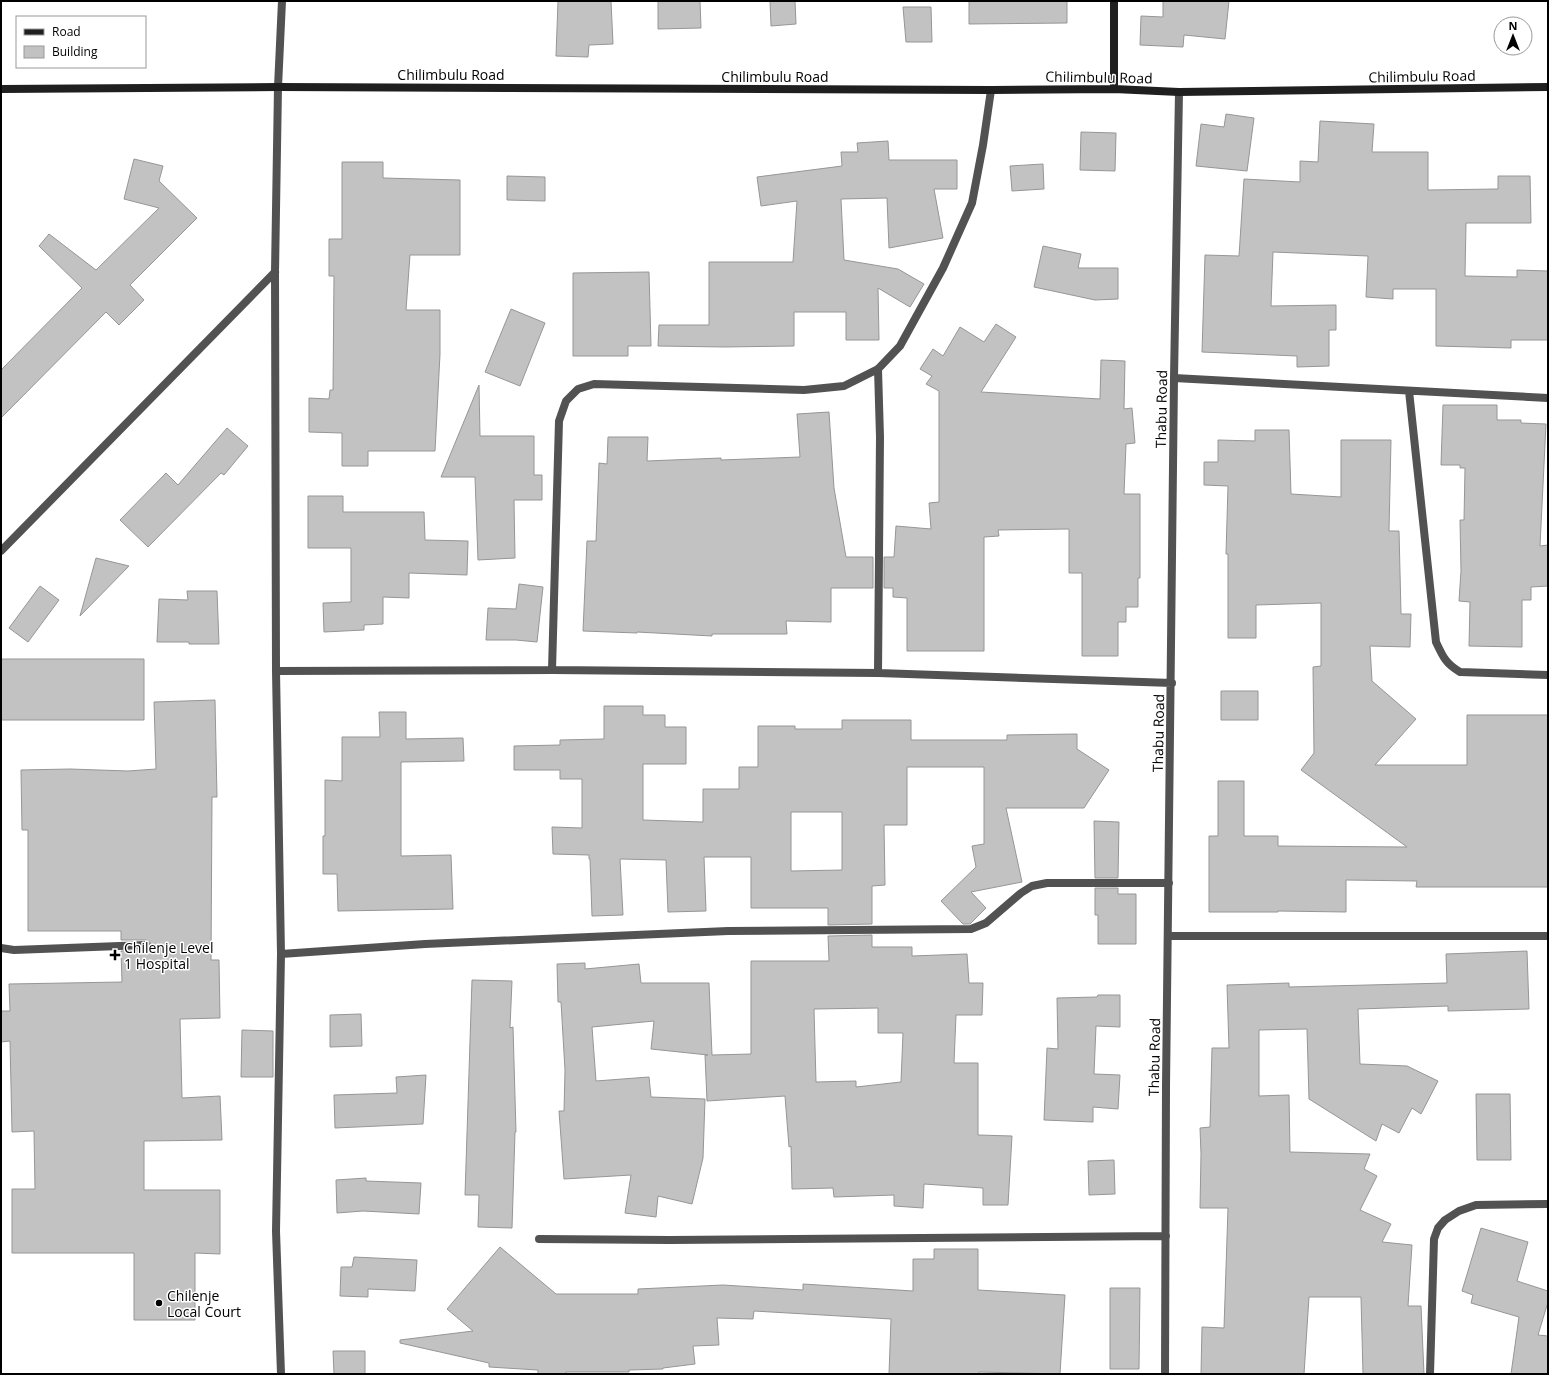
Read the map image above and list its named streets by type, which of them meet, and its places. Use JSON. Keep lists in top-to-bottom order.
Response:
{
  "streets": {
    "main road": ["Chilimbulu Road"],
    "street": ["Thabu Road"]
  },
  "crossings": [
    ["Chilimbulu Road", "Thabu Road"]
  ],
  "places": {
    "health": ["Chilenje Level 1 Hospital"],
    "other": ["Chilenje Local Court"]
  },
  "legend": ["Road", "Building"],
  "north": "top"
}
